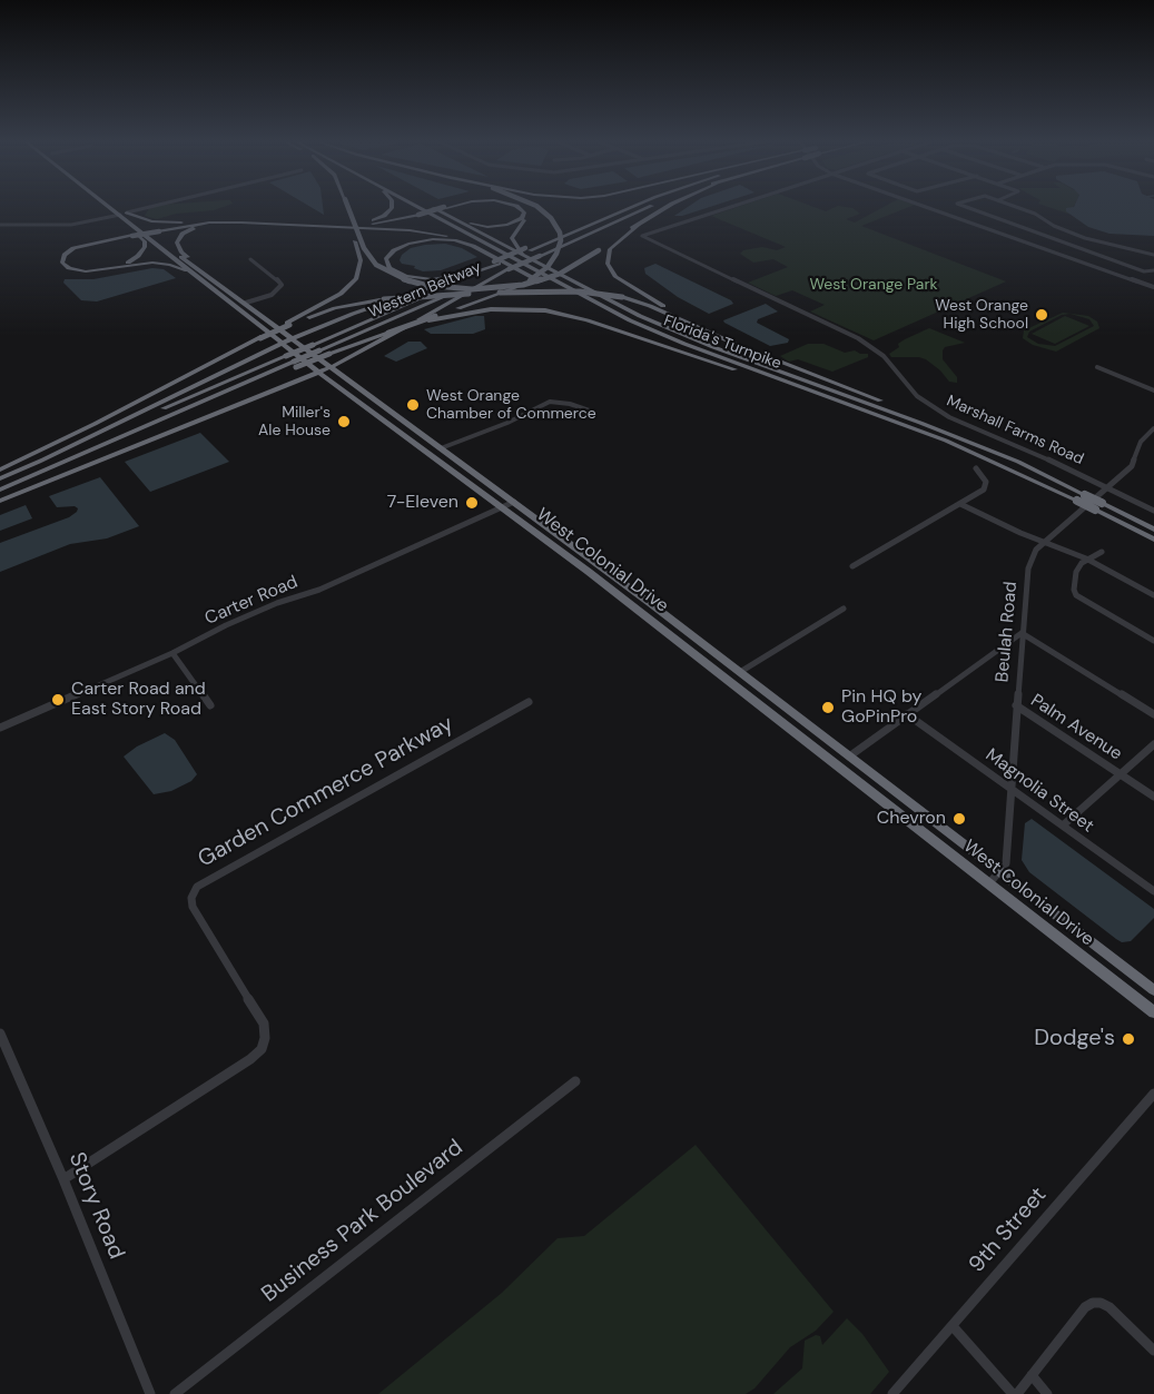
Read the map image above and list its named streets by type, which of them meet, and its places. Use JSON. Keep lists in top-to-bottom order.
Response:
{
  "streets": {
    "highway": ["Western Beltway", "Florida's Turnpike", "West Colonial Drive"],
    "street": [
      "Marshall Farms Road",
      "Carter Road",
      "Beulah Road",
      "Palm Avenue",
      "Magnolia Street",
      "Garden Commerce Parkway",
      "Story Road",
      "Business Park Boulevard",
      "9th Street"
    ]
  },
  "crossings": [
    ["Western Beltway", "Florida's Turnpike"],
    ["Marshall Farms Road", "Beulah Road"],
    ["West Colonial Drive", "Carter Road"],
    ["West Colonial Drive", "Beulah Road"],
    ["Beulah Road", "Palm Avenue"],
    ["Beulah Road", "Magnolia Street"],
    ["Garden Commerce Parkway", "Story Road"]
  ],
  "parks": ["West Orange Park"],
  "places": [
    "West Orange High School",
    "West Orange Chamber of Commerce",
    "Miller's Ale House",
    "7-Eleven",
    "Carter Road and East Story Road",
    "Pin HQ by GoPinPro",
    "Chevron",
    "Dodge's"
  ]
}
